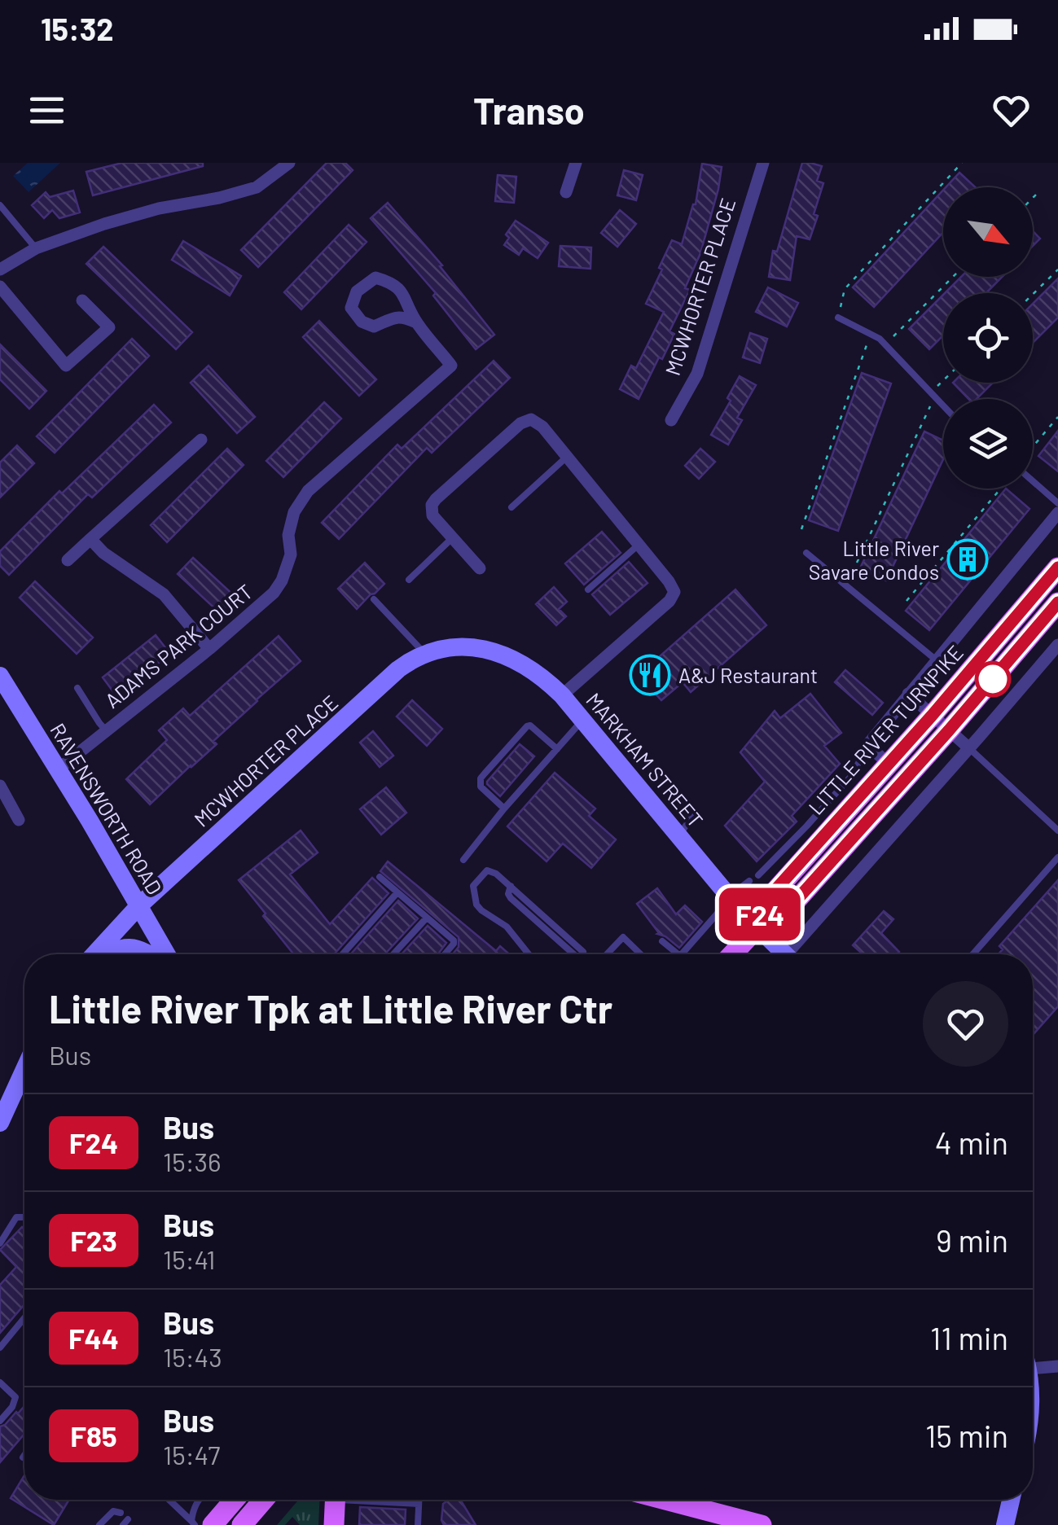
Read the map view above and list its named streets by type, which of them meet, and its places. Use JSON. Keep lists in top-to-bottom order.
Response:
{
  "streets": {
    "main road": ["LITTLE RIVER TURNPIKE"],
    "street": [
      "MCWHORTER PLACE",
      "ADAMS PARK COURT",
      "MARKHAM STREET",
      "RAVENSWORTH ROAD"
    ]
  },
  "crossings": [
    ["MCWHORTER PLACE", "MARKHAM STREET"],
    ["MCWHORTER PLACE", "RAVENSWORTH ROAD"],
    ["ADAMS PARK COURT", "RAVENSWORTH ROAD"],
    ["LITTLE RIVER TURNPIKE", "MARKHAM STREET"]
  ],
  "places": {
    "building": ["Little River Savare Condos"],
    "restaurant": ["A&J Restaurant"]
  },
  "lines": ["bus line F24"],
  "north": "bottom right",
  "page": {
    "status": "15:32",
    "header": "Transo",
    "on_map": "F24",
    "heading": ["Little River Tpk at Little River Ctr", "Bus"],
    "list": [
      {
        "mark": "F24",
        "name": "Bus",
        "note": "15:36",
        "value": "4 min"
      },
      {
        "mark": "F23",
        "name": "Bus",
        "note": "15:41",
        "value": "9 min"
      },
      {
        "mark": "F44",
        "name": "Bus",
        "note": "15:43",
        "value": "11 min"
      },
      {
        "mark": "F85",
        "name": "Bus",
        "note": "15:47",
        "value": "15 min"
      }
    ]
  }
}
